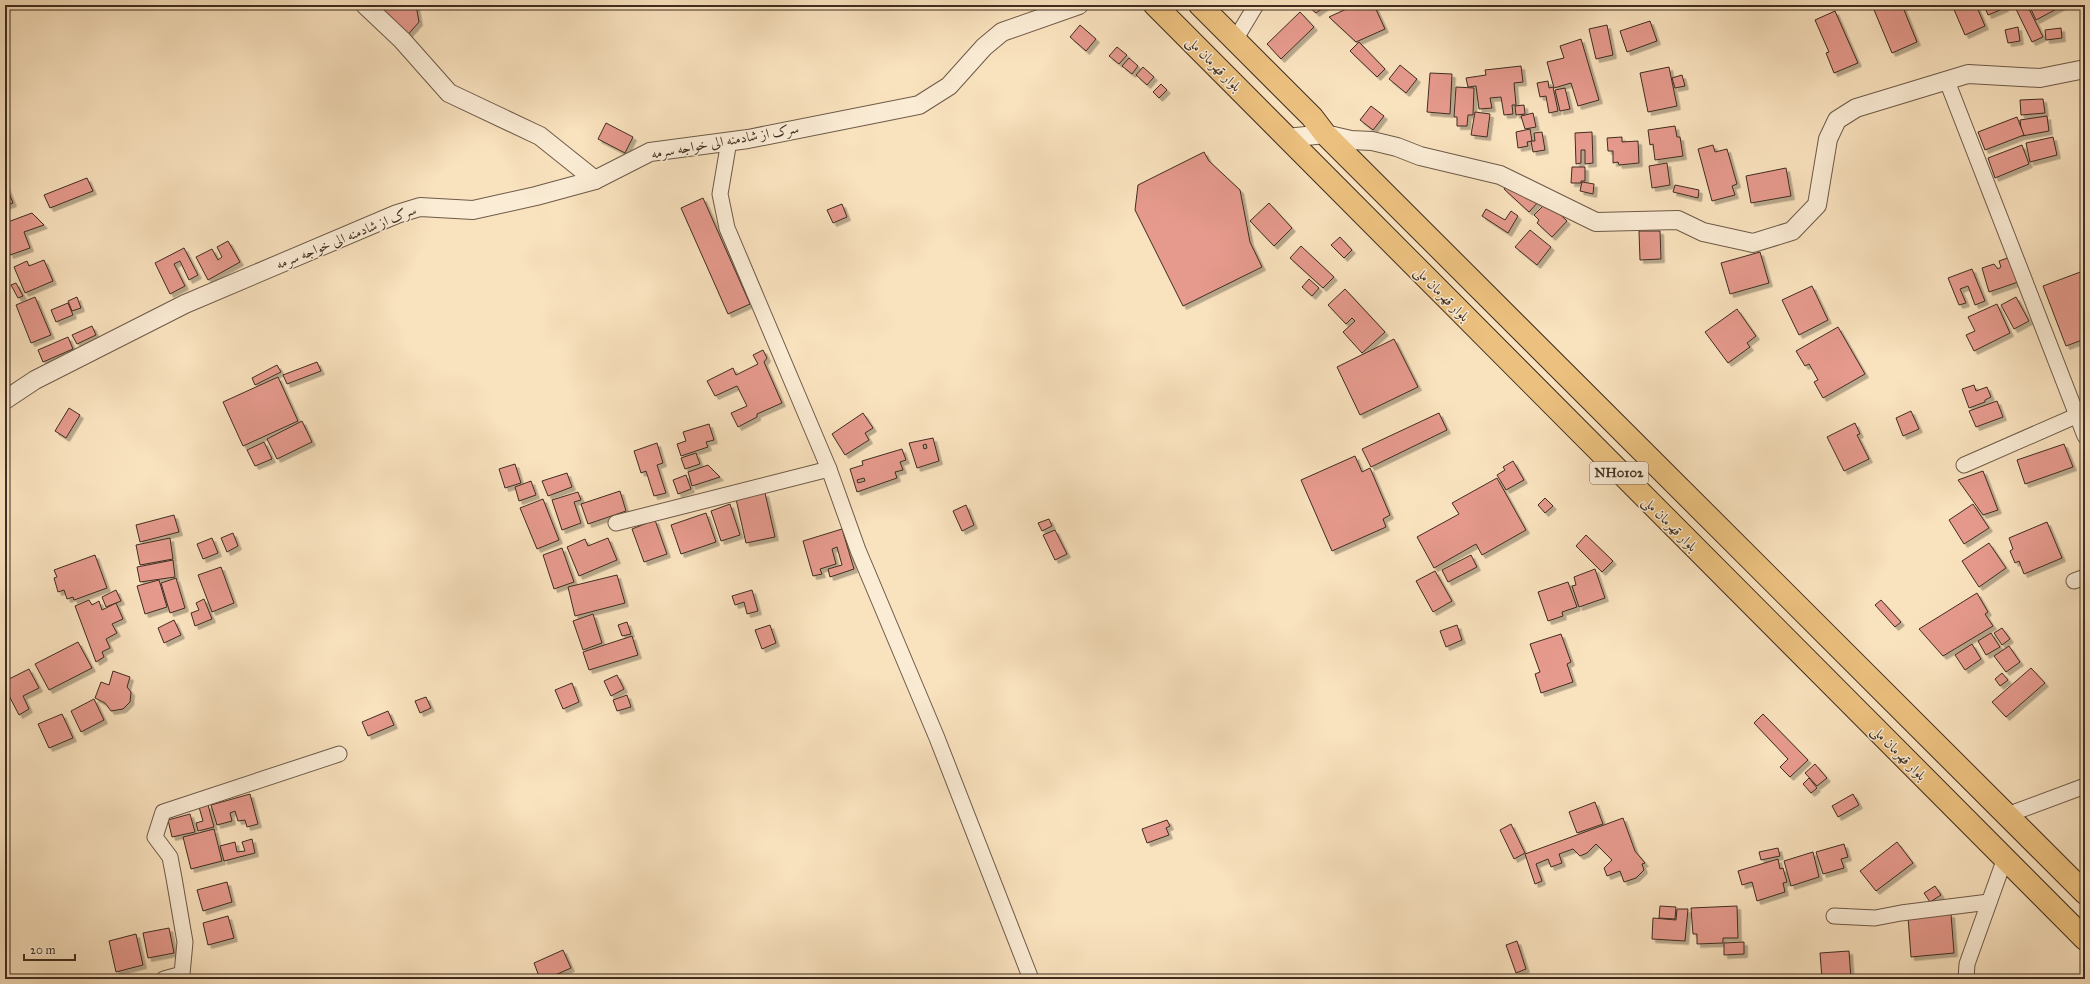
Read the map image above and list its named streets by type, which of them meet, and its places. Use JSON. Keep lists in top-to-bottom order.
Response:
{
  "streets": {
    "highway": ["بلوار قهرمان ملی", "NH0102"],
    "street": ["سرک از شادمنه الی خواجه سرمه"]
  },
  "scale_bar": "20 m"
}
